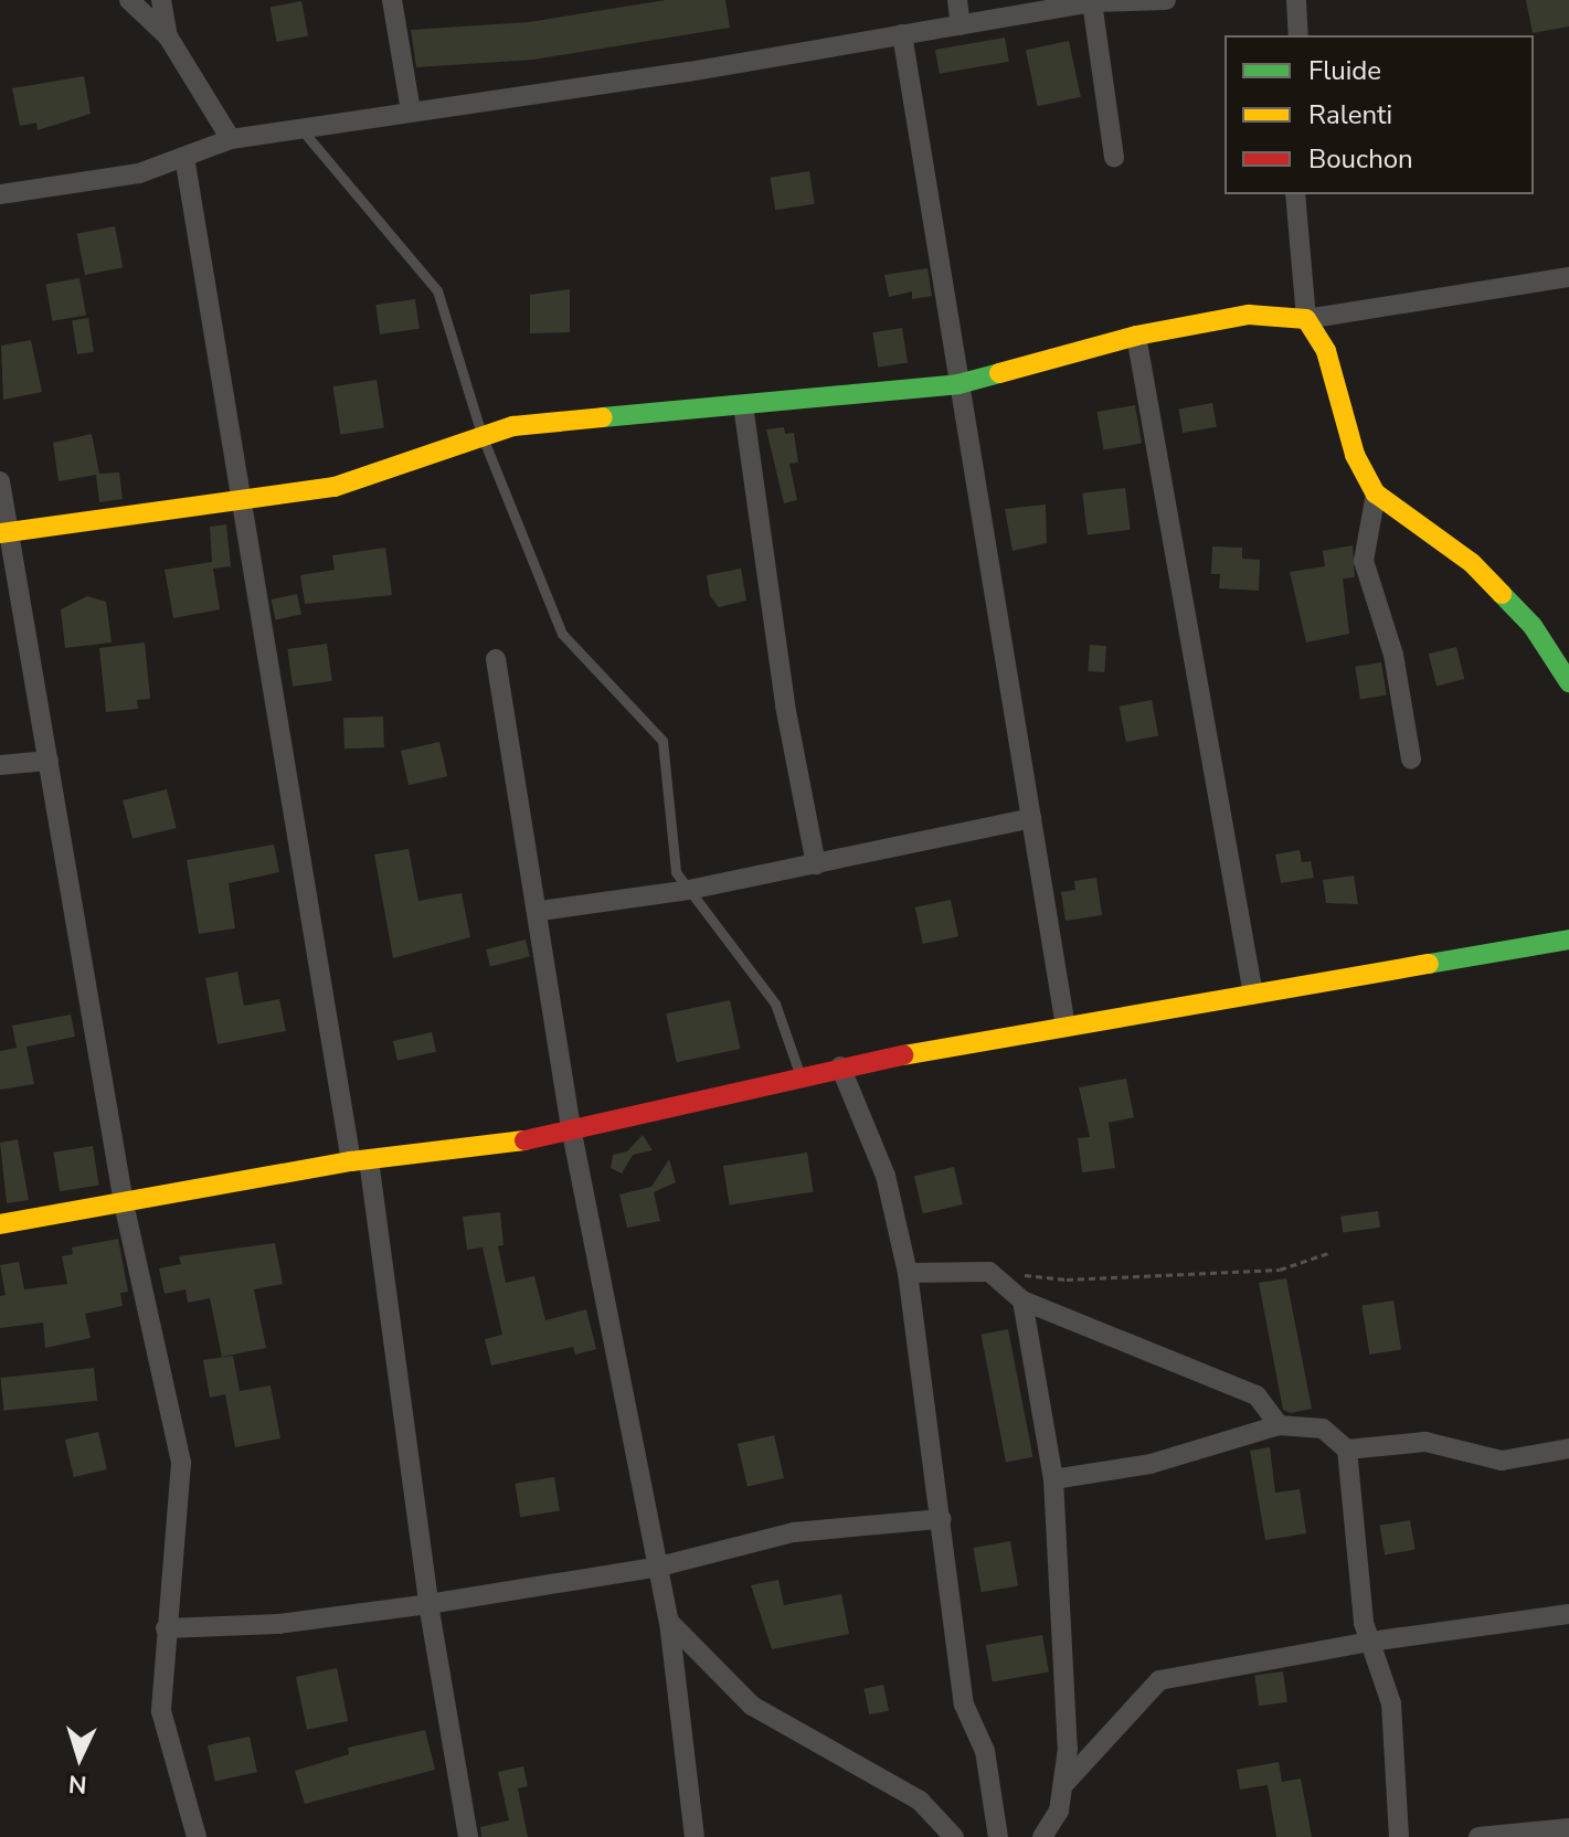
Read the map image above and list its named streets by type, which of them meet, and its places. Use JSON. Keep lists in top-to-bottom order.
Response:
{
  "legend": ["Fluide", "Ralenti", "Bouchon"],
  "north": "bottom"
}
